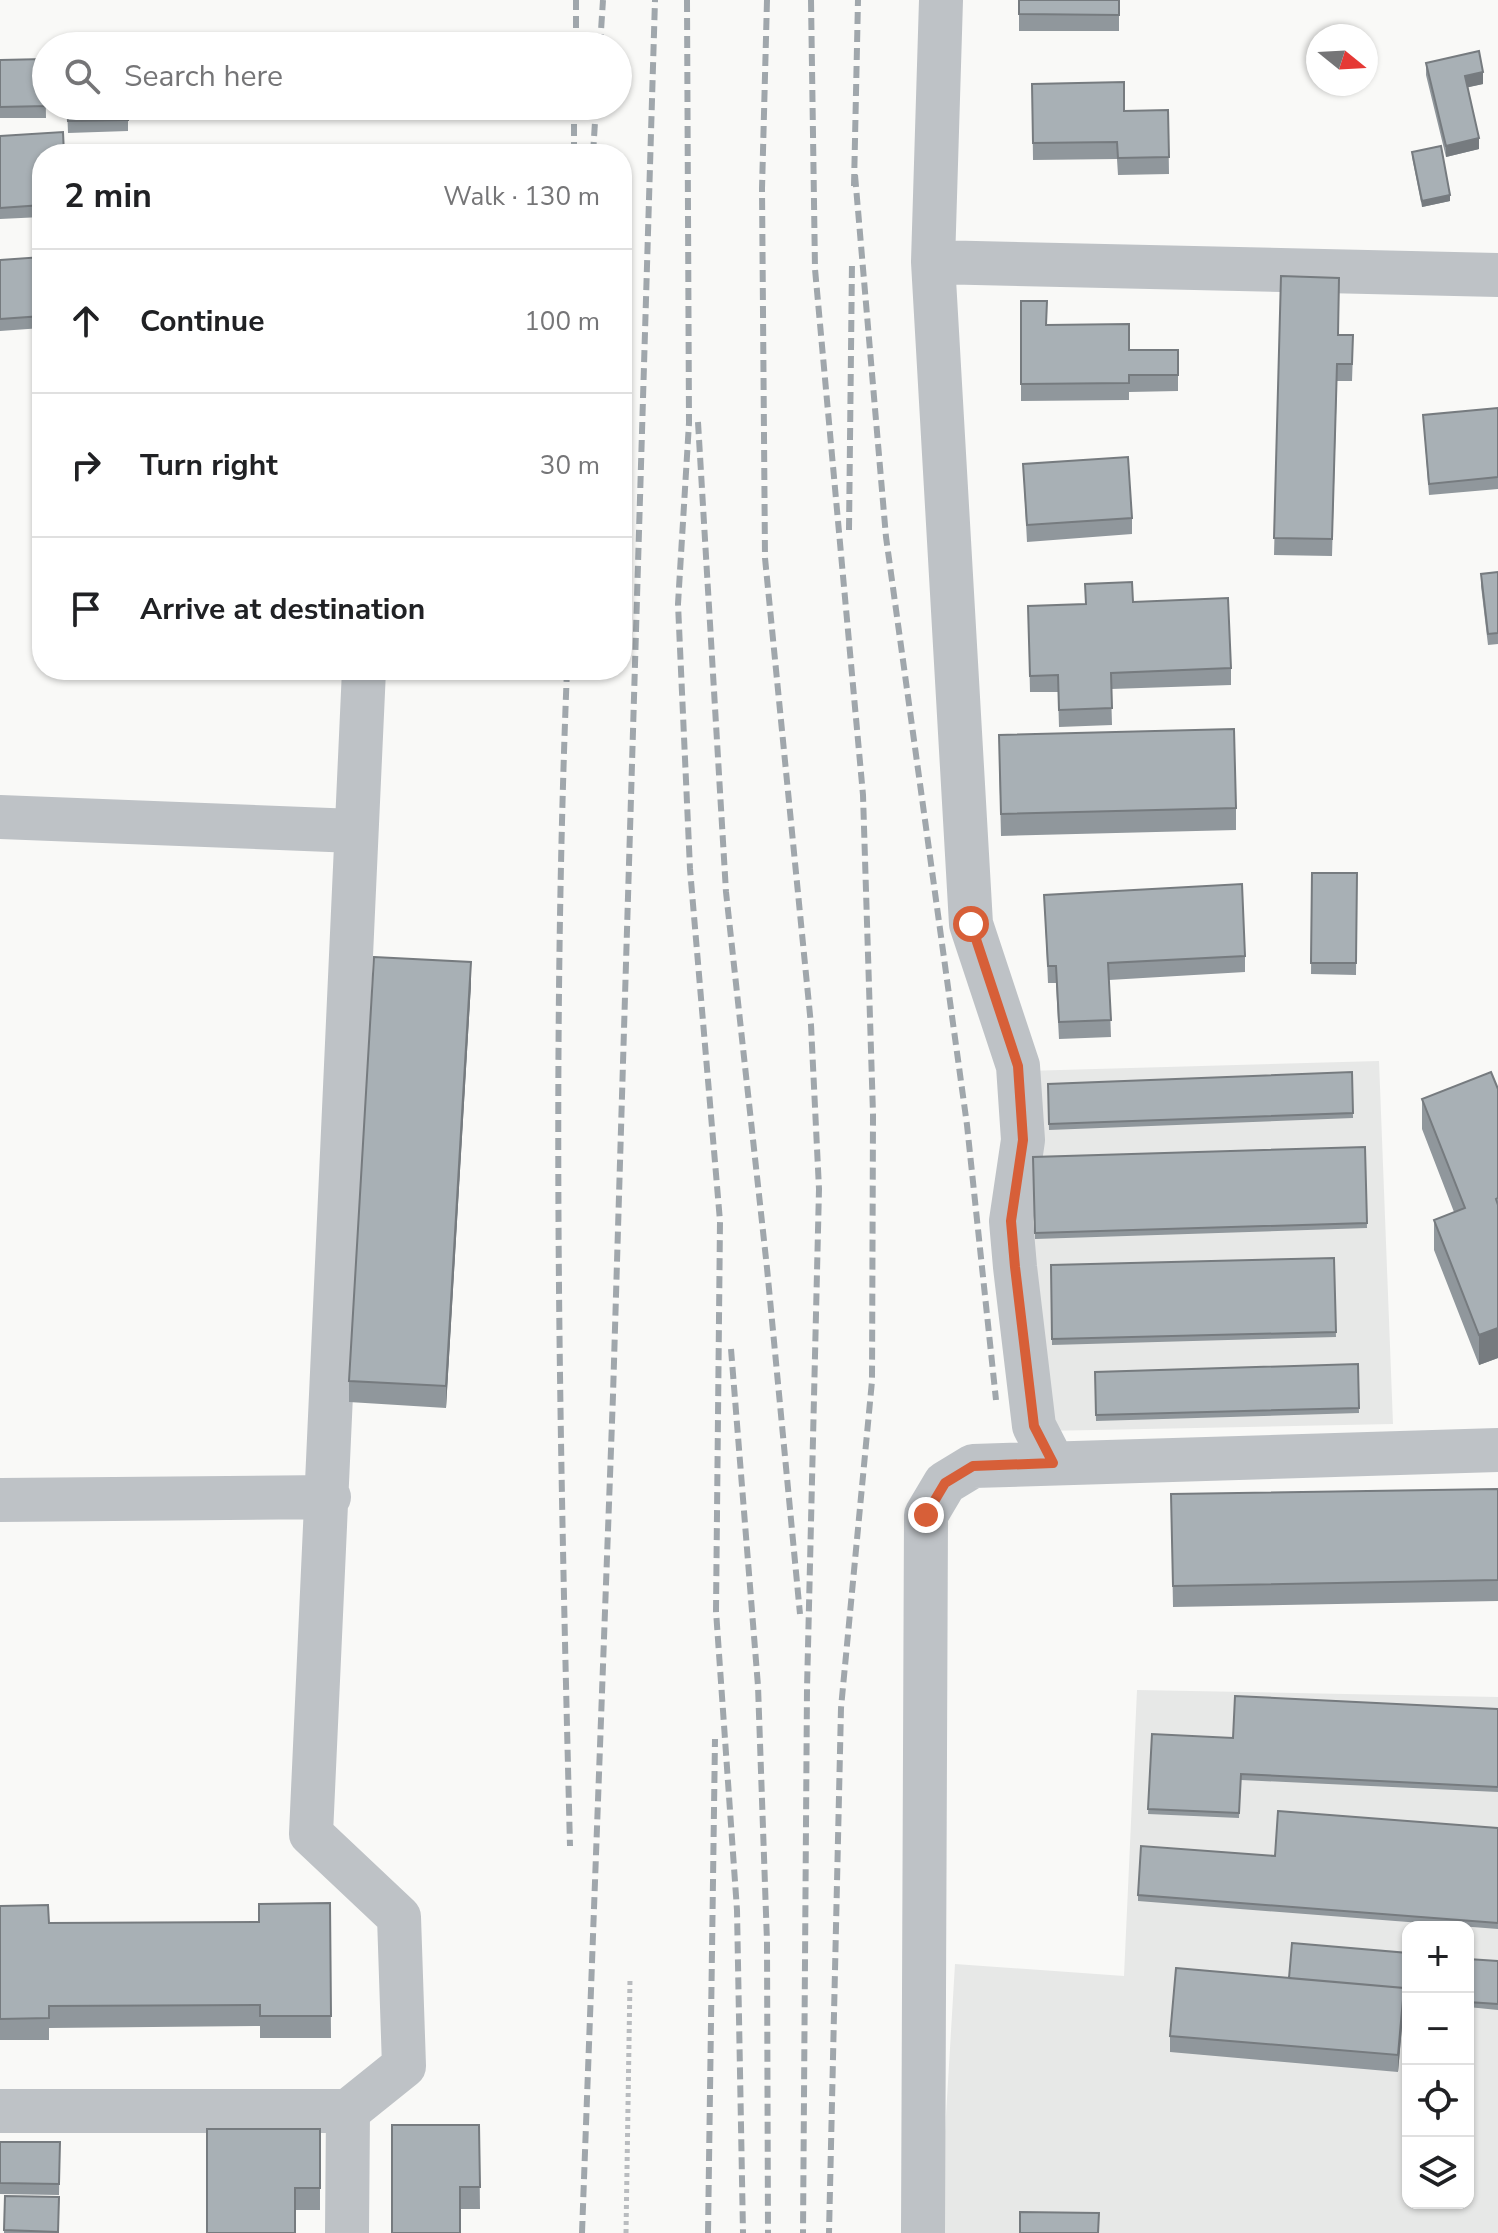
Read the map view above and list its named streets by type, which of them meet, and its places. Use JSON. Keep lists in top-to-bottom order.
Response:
{
  "north": "right",
  "page": {
    "search": "Search here",
    "heading": ["2 min", "Walk · 130 m"],
    "list": [
      ["Continue", "100 m"],
      ["Turn right", "30 m"],
      "Arrive at destination"
    ],
    "map_buttons": ["+", "−"]
  }
}
